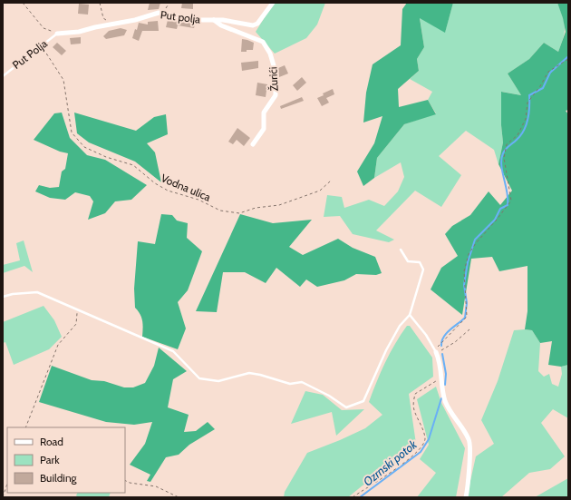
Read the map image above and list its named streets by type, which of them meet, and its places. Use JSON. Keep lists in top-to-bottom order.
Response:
{
  "streets": {
    "street": ["Put polja", "Žurići"],
    "lane": ["Put Polja"],
    "path": ["Vodna ulica"]
  },
  "crossings": [
    ["Put polja", "Put Polja"],
    ["Put polja", "Žurići"],
    ["Put Polja", "Vodna ulica"]
  ],
  "water": ["Ozrnski potok"],
  "legend": ["Road", "Park", "Building"]
}
